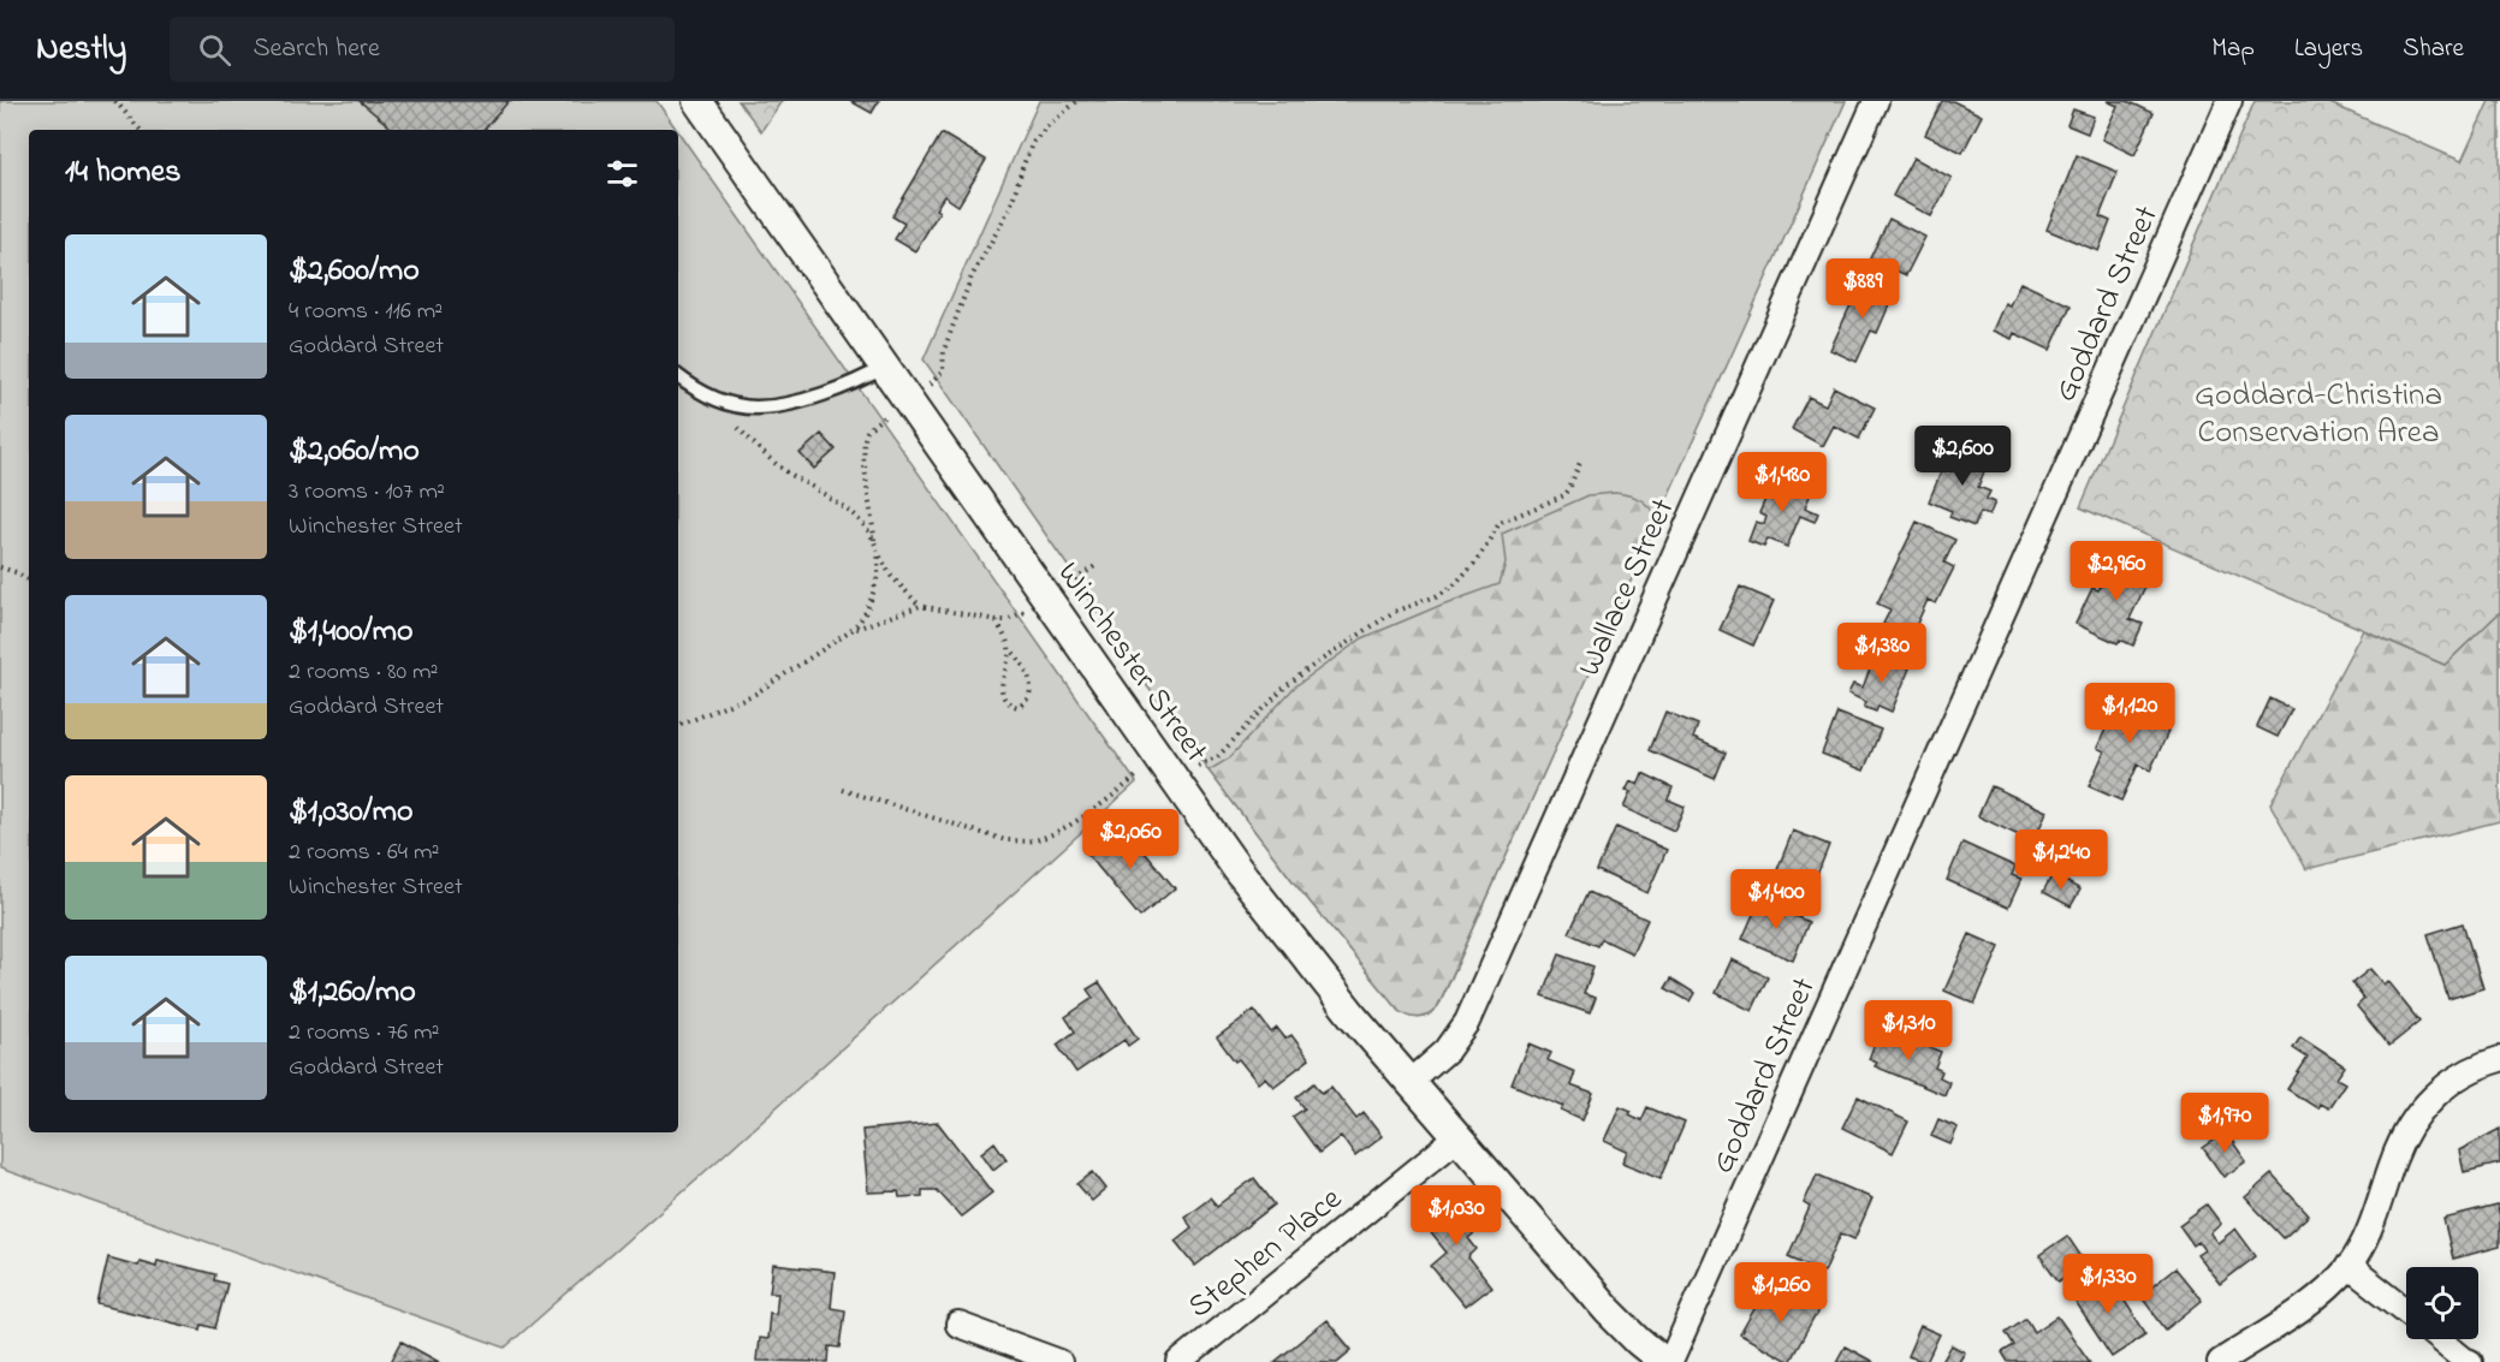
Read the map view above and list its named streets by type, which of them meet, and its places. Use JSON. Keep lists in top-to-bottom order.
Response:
{
  "streets": {
    "street": [
      "Goddard Street",
      "Wallace Street",
      "Winchester Street",
      "Stephen Place"
    ]
  },
  "crossings": [
    ["Wallace Street", "Winchester Street"],
    ["Winchester Street", "Stephen Place"]
  ],
  "parks": ["Goddard-Christina Conservation Area"],
  "page": {
    "header": "Nestly",
    "search": "Search here",
    "nav": ["Map", "Layers", "Share"],
    "heading": "14 homes",
    "list": [
      {
        "name": "$2,600/mo",
        "note": "4 rooms · 116 m² · Goddard Street"
      },
      {
        "name": "$2,060/mo",
        "note": "3 rooms · 107 m² · Winchester Street"
      },
      {
        "name": "$1,400/mo",
        "note": "2 rooms · 80 m² · Goddard Street"
      },
      {
        "name": "$1,030/mo",
        "note": "2 rooms · 64 m² · Winchester Street"
      },
      {
        "name": "$1,260/mo",
        "note": "2 rooms · 76 m² · Goddard Street"
      }
    ],
    "price": [
      "$889",
      "$2,600",
      "$1,480",
      "$2,960",
      "$1,380",
      "$1,120",
      "$2,060",
      "$1,240",
      "$1,400",
      "$1,310",
      "$1,970",
      "$1,030",
      "$1,330",
      "$1,260"
    ]
  }
}
